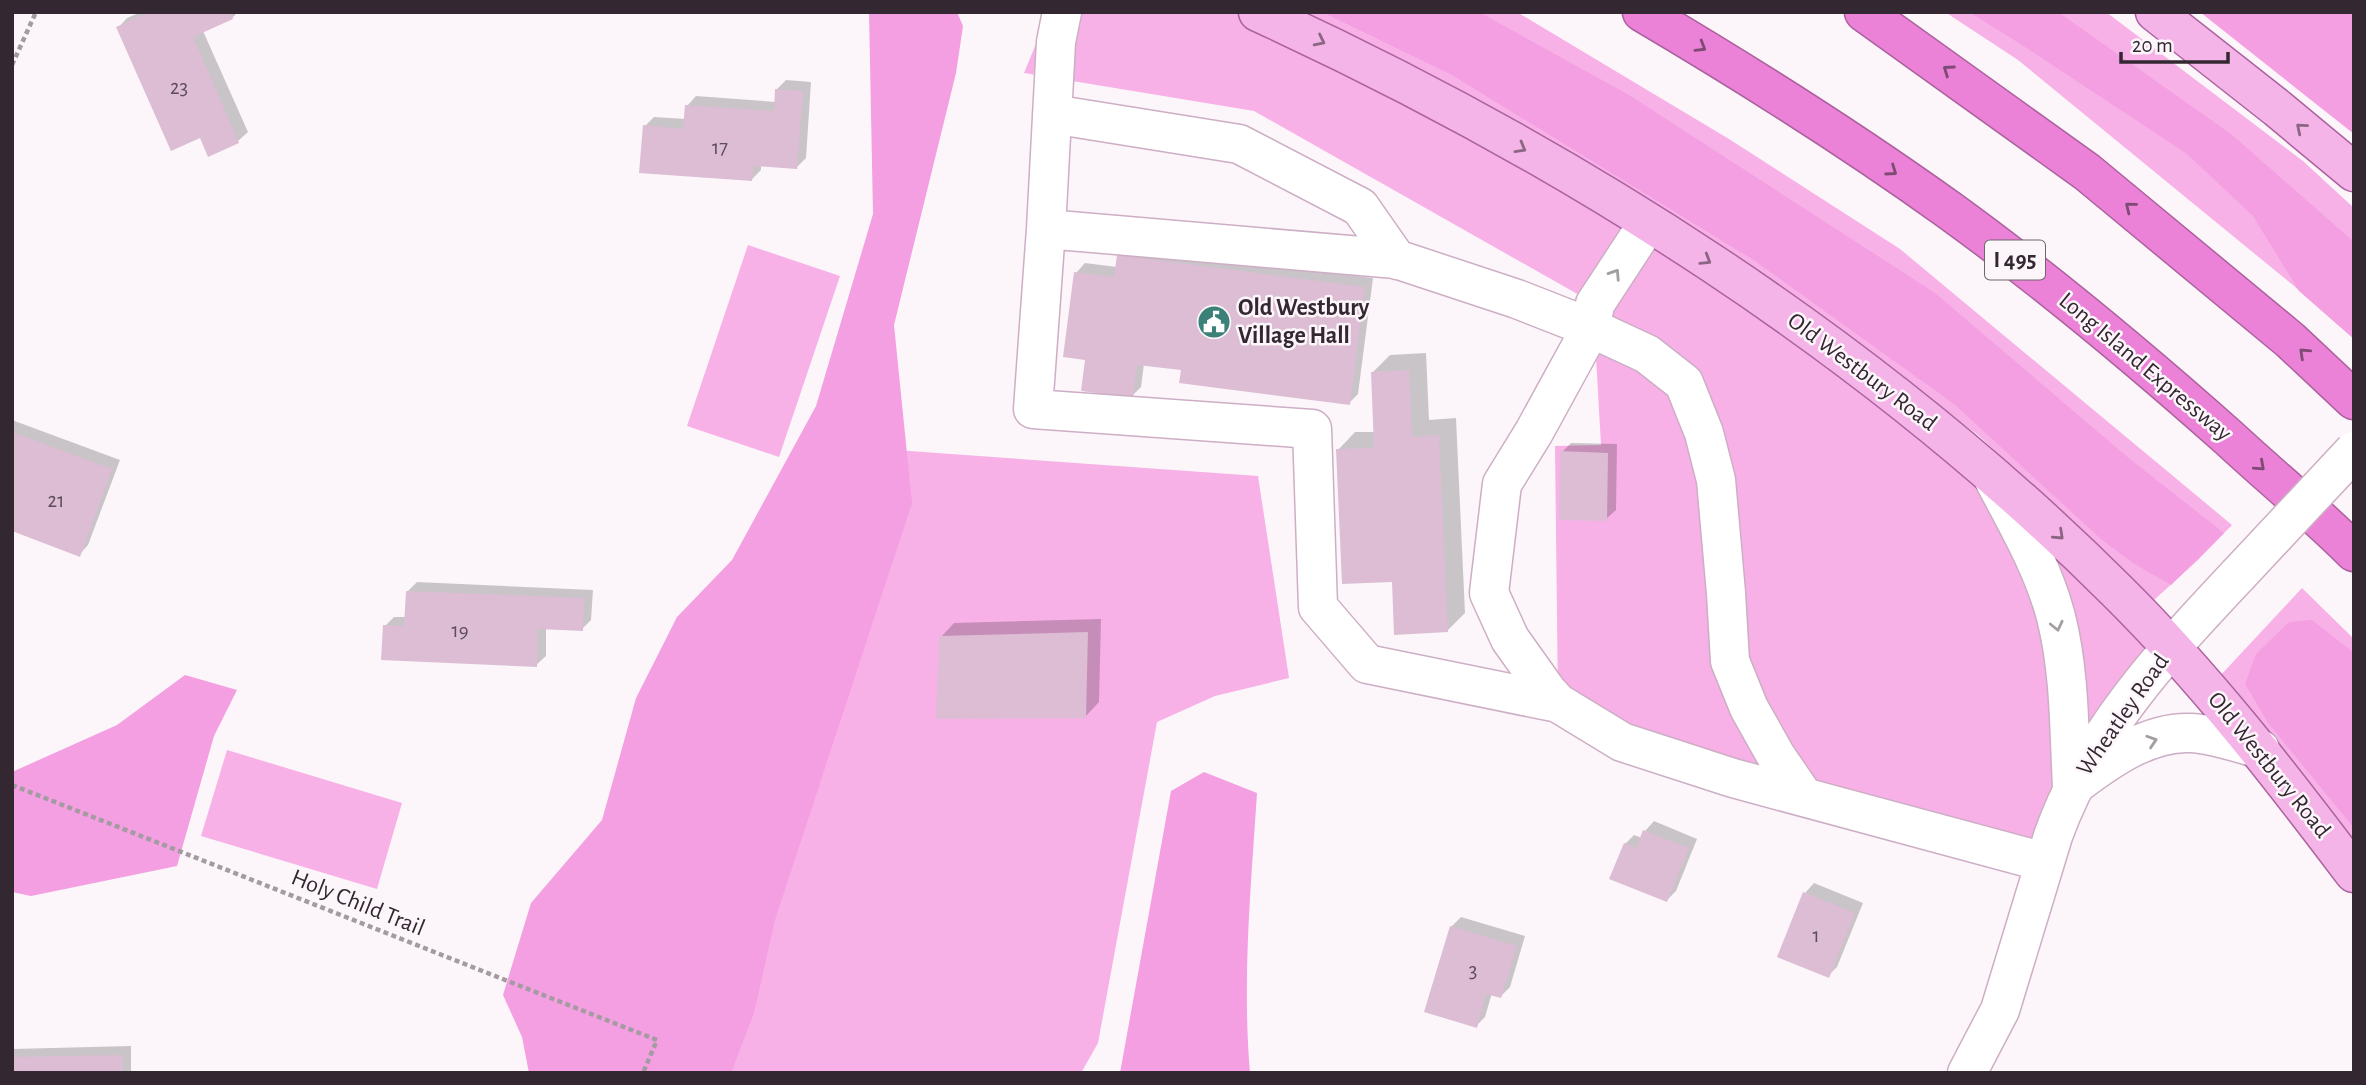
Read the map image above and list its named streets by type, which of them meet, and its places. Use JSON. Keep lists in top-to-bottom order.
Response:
{
  "streets": {
    "highway": ["I 495", "Long Island Expressway"],
    "main road": ["Old Westbury Road"],
    "street": ["Wheatley Road"],
    "path": ["Holy Child Trail"]
  },
  "crossings": [
    ["Old Westbury Road", "Wheatley Road"]
  ],
  "one_way": ["Old Westbury Road"],
  "places": {
    "public building": ["Old Westbury Village Hall"]
  },
  "house_numbers": [
    "23",
    "17",
    "21",
    "19",
    "1",
    "3"
  ],
  "scale_bar": "20 m"
}
